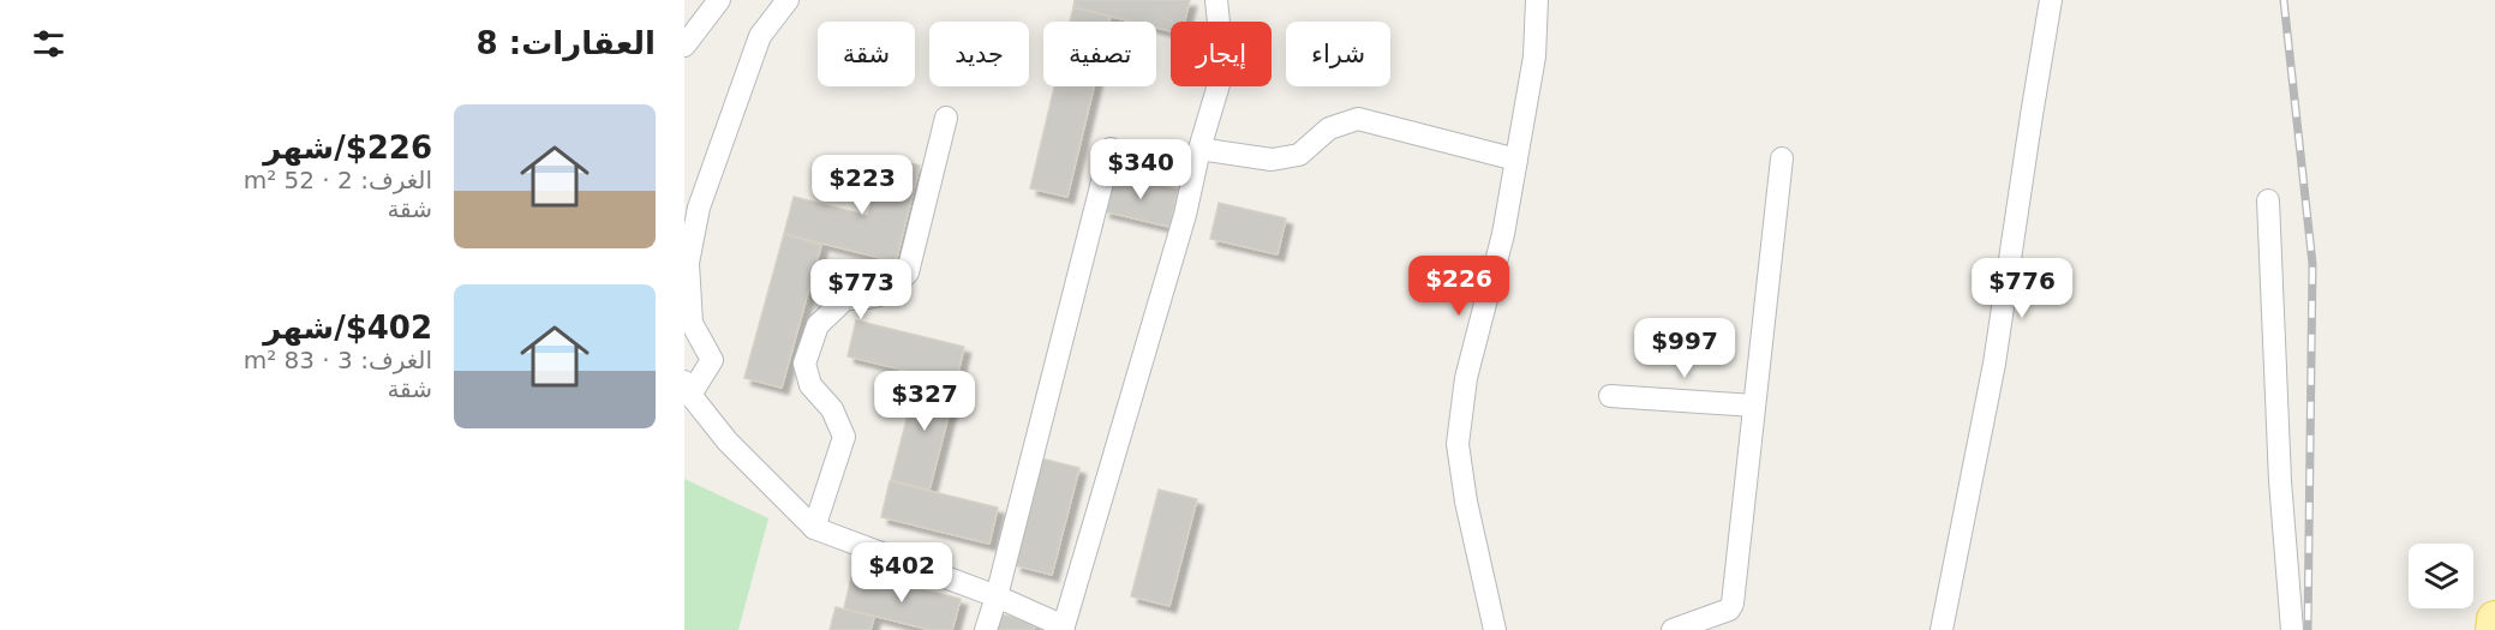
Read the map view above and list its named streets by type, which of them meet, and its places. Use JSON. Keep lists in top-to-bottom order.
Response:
{
  "page": {
    "heading": "العقارات: 8",
    "chip": [
      "شراء",
      "إيجار",
      "تصفية",
      "جديد",
      "شقة"
    ],
    "list": [
      {
        "name": "$226/شهر",
        "note": "الغرف: 2 · 52 m² · شقة"
      },
      {
        "name": "$402/شهر",
        "note": "الغرف: 3 · 83 m² · شقة"
      }
    ],
    "price": [
      "$340",
      "$223",
      "$226",
      "$776",
      "$773",
      "$997",
      "$327",
      "$402"
    ]
  }
}
